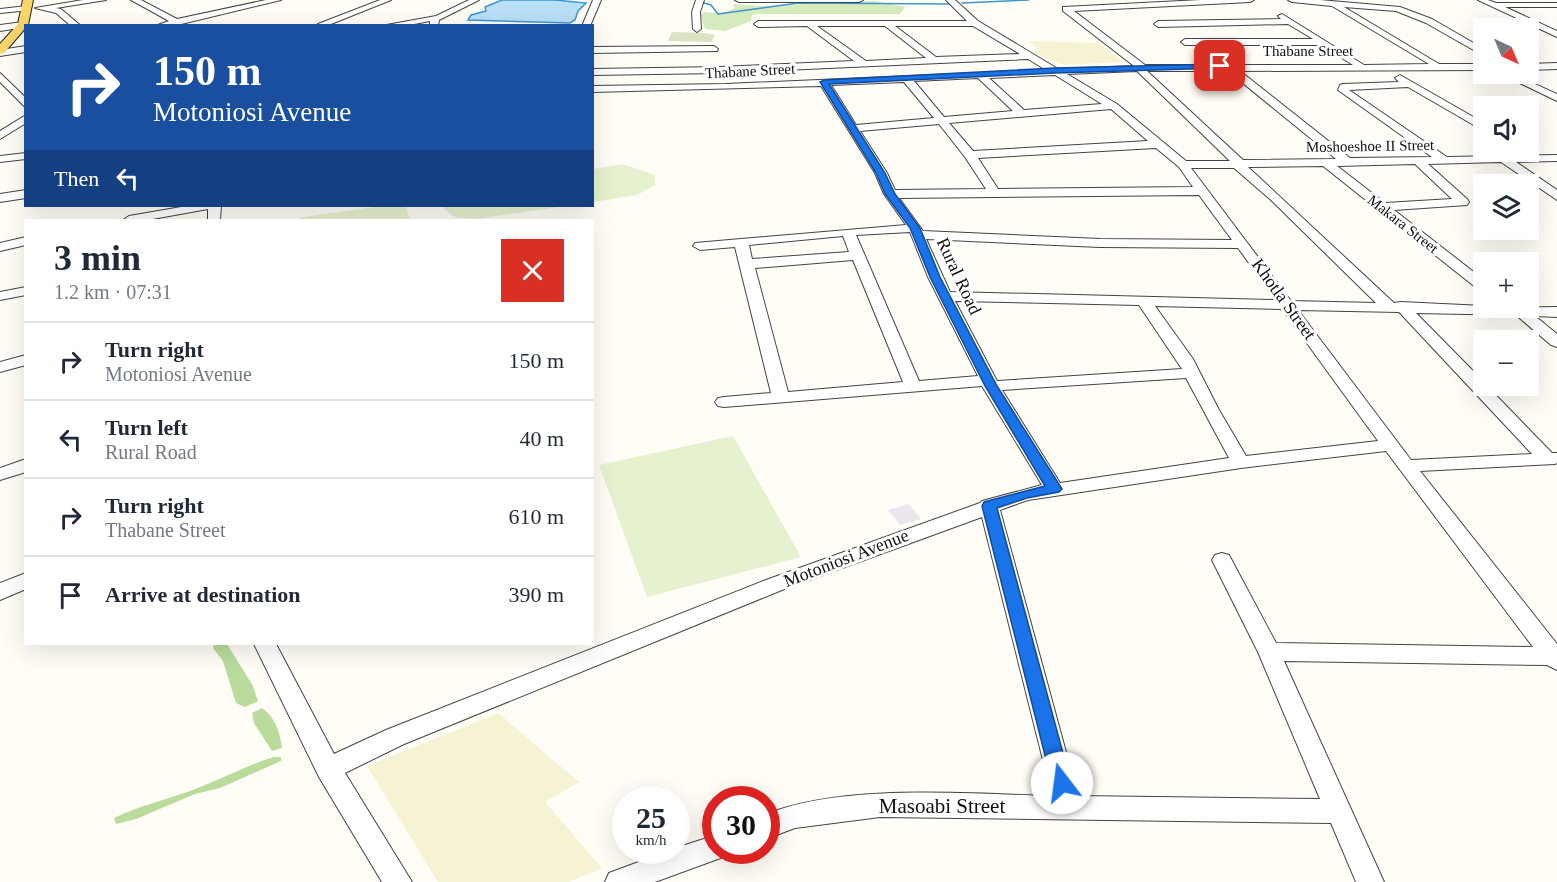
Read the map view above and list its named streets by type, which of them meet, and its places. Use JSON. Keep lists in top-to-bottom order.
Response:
{
  "streets": {
    "street": [
      "Thabane Street",
      "Moshoeshoe II Street",
      "Makara Street",
      "Rural Road",
      "Khotla Street",
      "Motoniosi Avenue",
      "Masoabi Street"
    ]
  },
  "crossings": [
    ["Thabane Street", "Rural Road"],
    ["Thabane Street", "Khotla Street"],
    ["Moshoeshoe II Street", "Makara Street"],
    ["Moshoeshoe II Street", "Khotla Street"],
    ["Rural Road", "Motoniosi Avenue"],
    ["Khotla Street", "Motoniosi Avenue"]
  ],
  "north": "bottom right",
  "page": {
    "map_buttons": ["+", "−"],
    "turn": ["150 m", "Motoniosi Avenue"],
    "then": "Then",
    "heading": ["3 min", "1.2 km · 07:31"],
    "list": [
      {
        "name": "Turn right",
        "note": "Motoniosi Avenue",
        "value": "150 m"
      },
      {
        "name": "Turn left",
        "note": "Rural Road",
        "value": "40 m"
      },
      {
        "name": "Turn right",
        "note": "Thabane Street",
        "value": "610 m"
      },
      {
        "name": "Arrive at destination",
        "value": "390 m"
      }
    ],
    "speed": "25 km/h",
    "limit": "30"
  }
}
